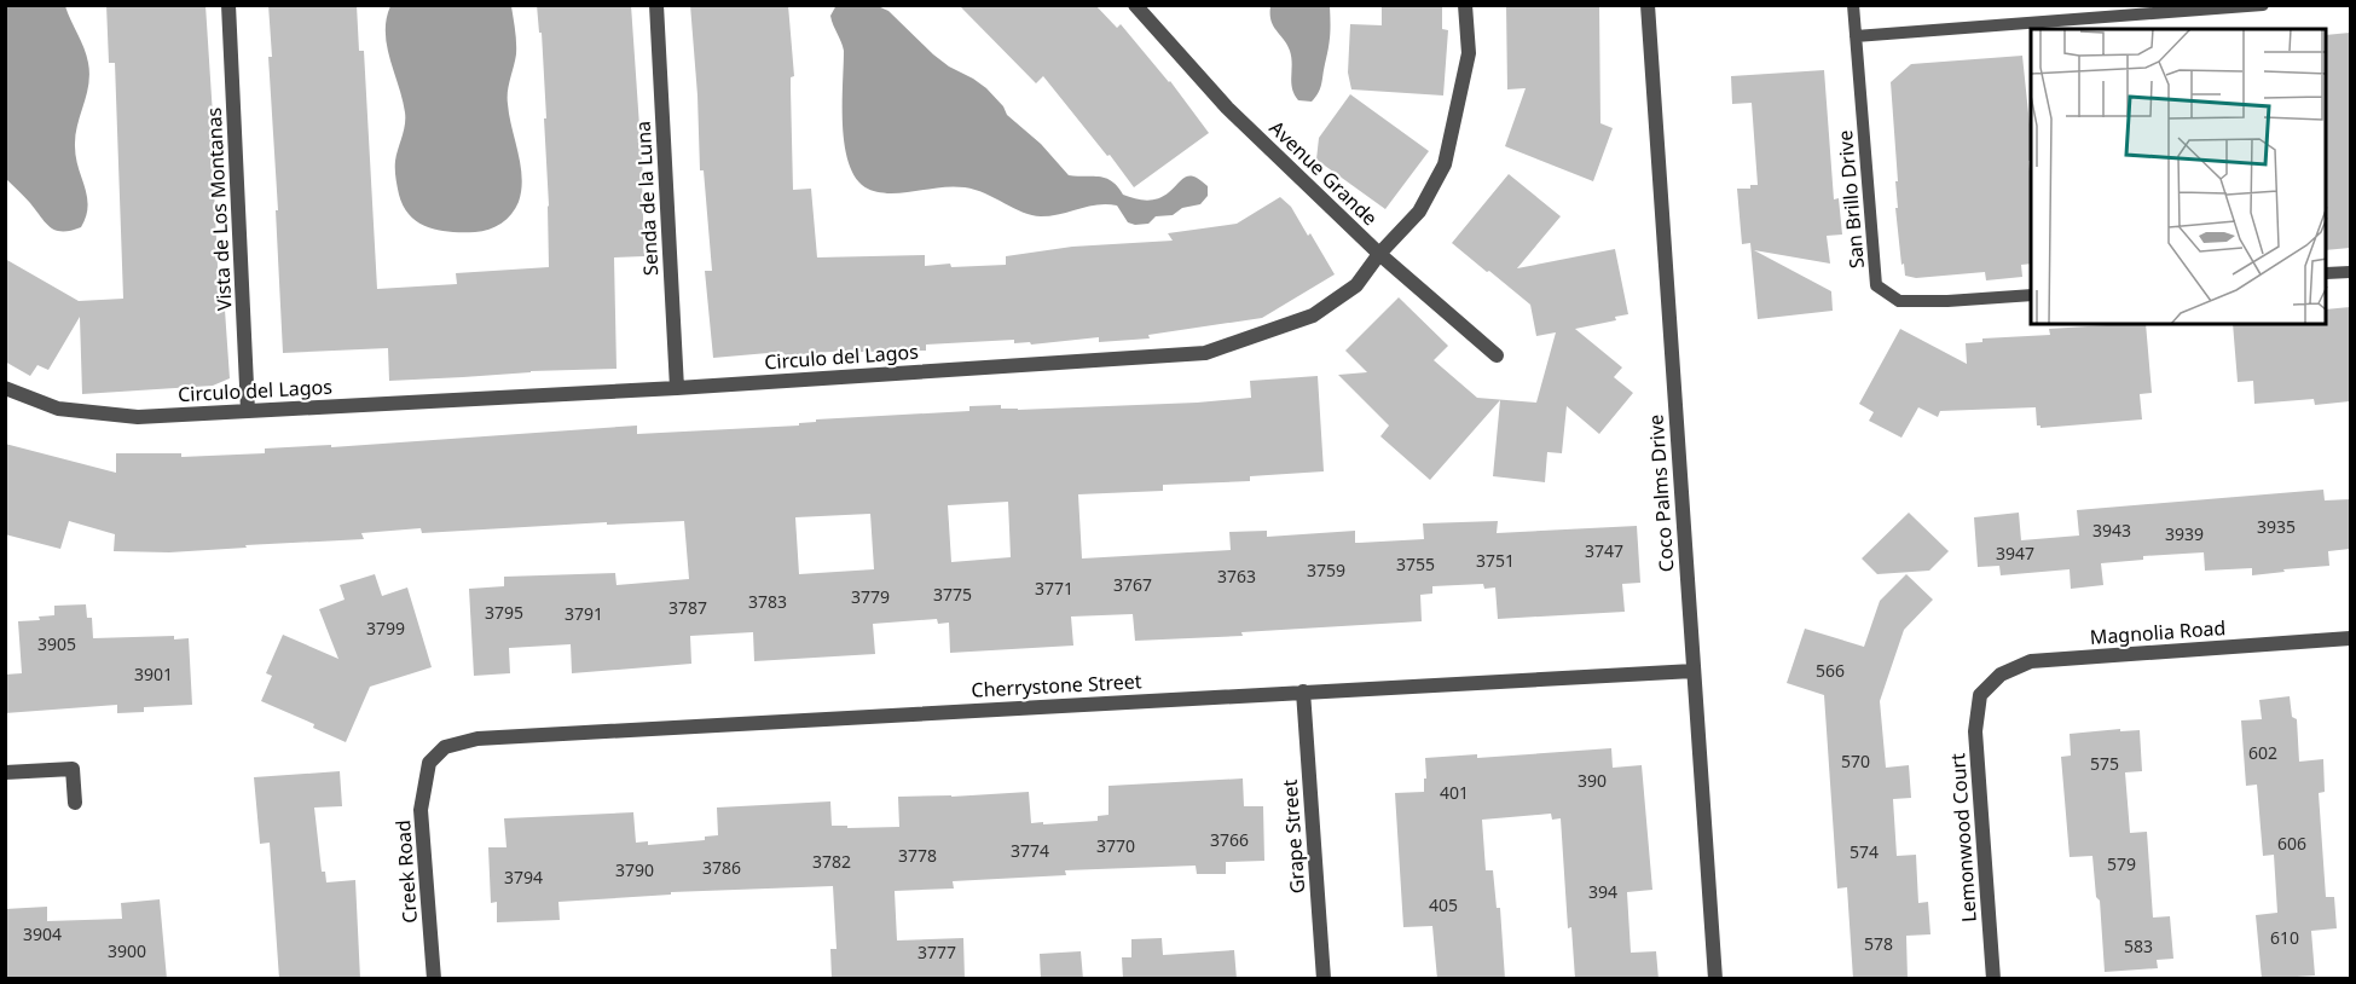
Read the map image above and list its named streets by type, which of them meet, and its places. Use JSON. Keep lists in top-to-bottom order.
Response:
{
  "streets": {
    "street": [
      "Avenue Grande",
      "Senda de la Luna",
      "Vista de Los Montanas",
      "Circulo del Lagos",
      "Coco Palms Drive",
      "Magnolia Road",
      "Cherrystone Street",
      "Grape Street",
      "Lemonwood Court",
      "Creek Road"
    ],
    "lane": ["San Brillo Drive"]
  },
  "crossings": [
    ["Avenue Grande", "Circulo del Lagos"],
    ["Senda de la Luna", "Circulo del Lagos"],
    ["Vista de Los Montanas", "Circulo del Lagos"],
    ["Coco Palms Drive", "Cherrystone Street"],
    ["Magnolia Road", "Lemonwood Court"],
    ["Cherrystone Street", "Grape Street"],
    ["Cherrystone Street", "Creek Road"]
  ],
  "house_numbers": [
    "3935",
    "3943",
    "3939",
    "3747",
    "3947",
    "3751",
    "3755",
    "3759",
    "3763",
    "3767",
    "3771",
    "3775",
    "3779",
    "3783",
    "3787",
    "3795",
    "3791",
    "3799",
    "3905",
    "566",
    "3901",
    "602",
    "570",
    "575",
    "390",
    "401",
    "3766",
    "606",
    "3770",
    "3774",
    "574",
    "3778",
    "3782",
    "579",
    "3786",
    "3790",
    "3794",
    "394",
    "405",
    "3904",
    "610",
    "578",
    "583",
    "3900",
    "3777"
  ]
}
